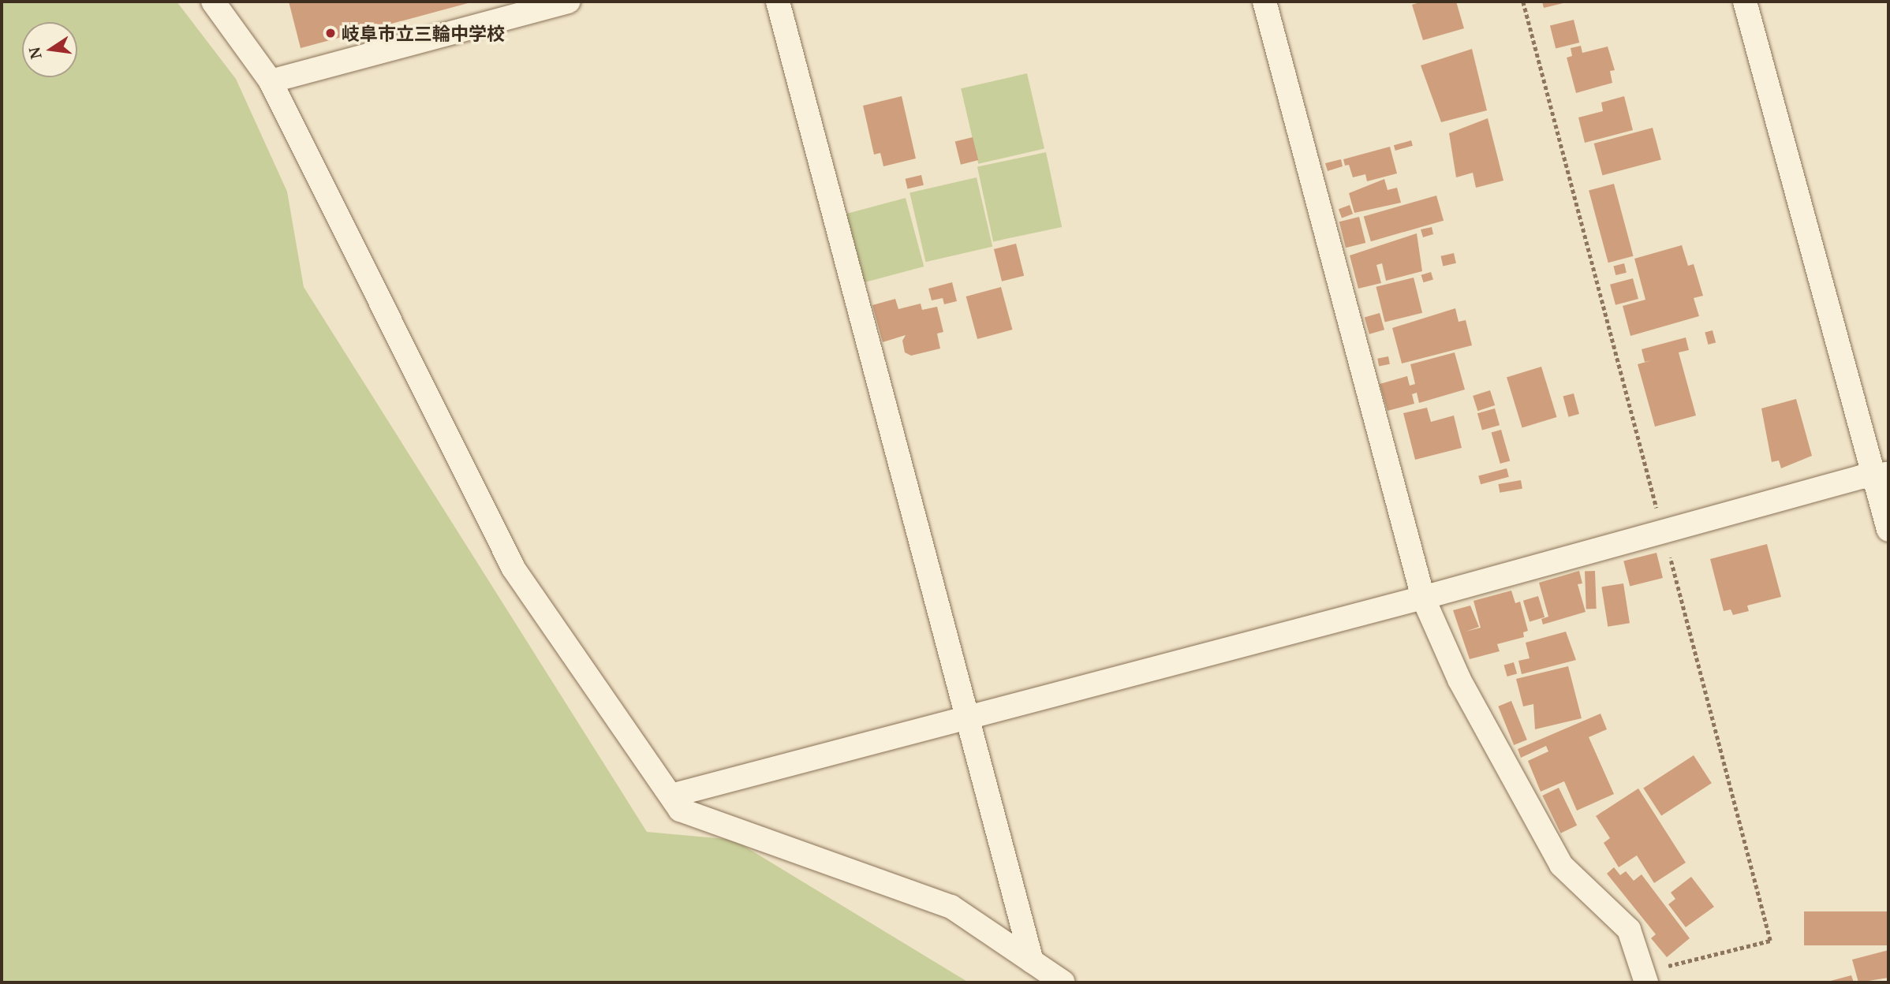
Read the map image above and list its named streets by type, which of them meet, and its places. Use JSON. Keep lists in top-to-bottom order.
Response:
{
  "places": ["岐阜市立三輪中学校"],
  "north": "left"
}
